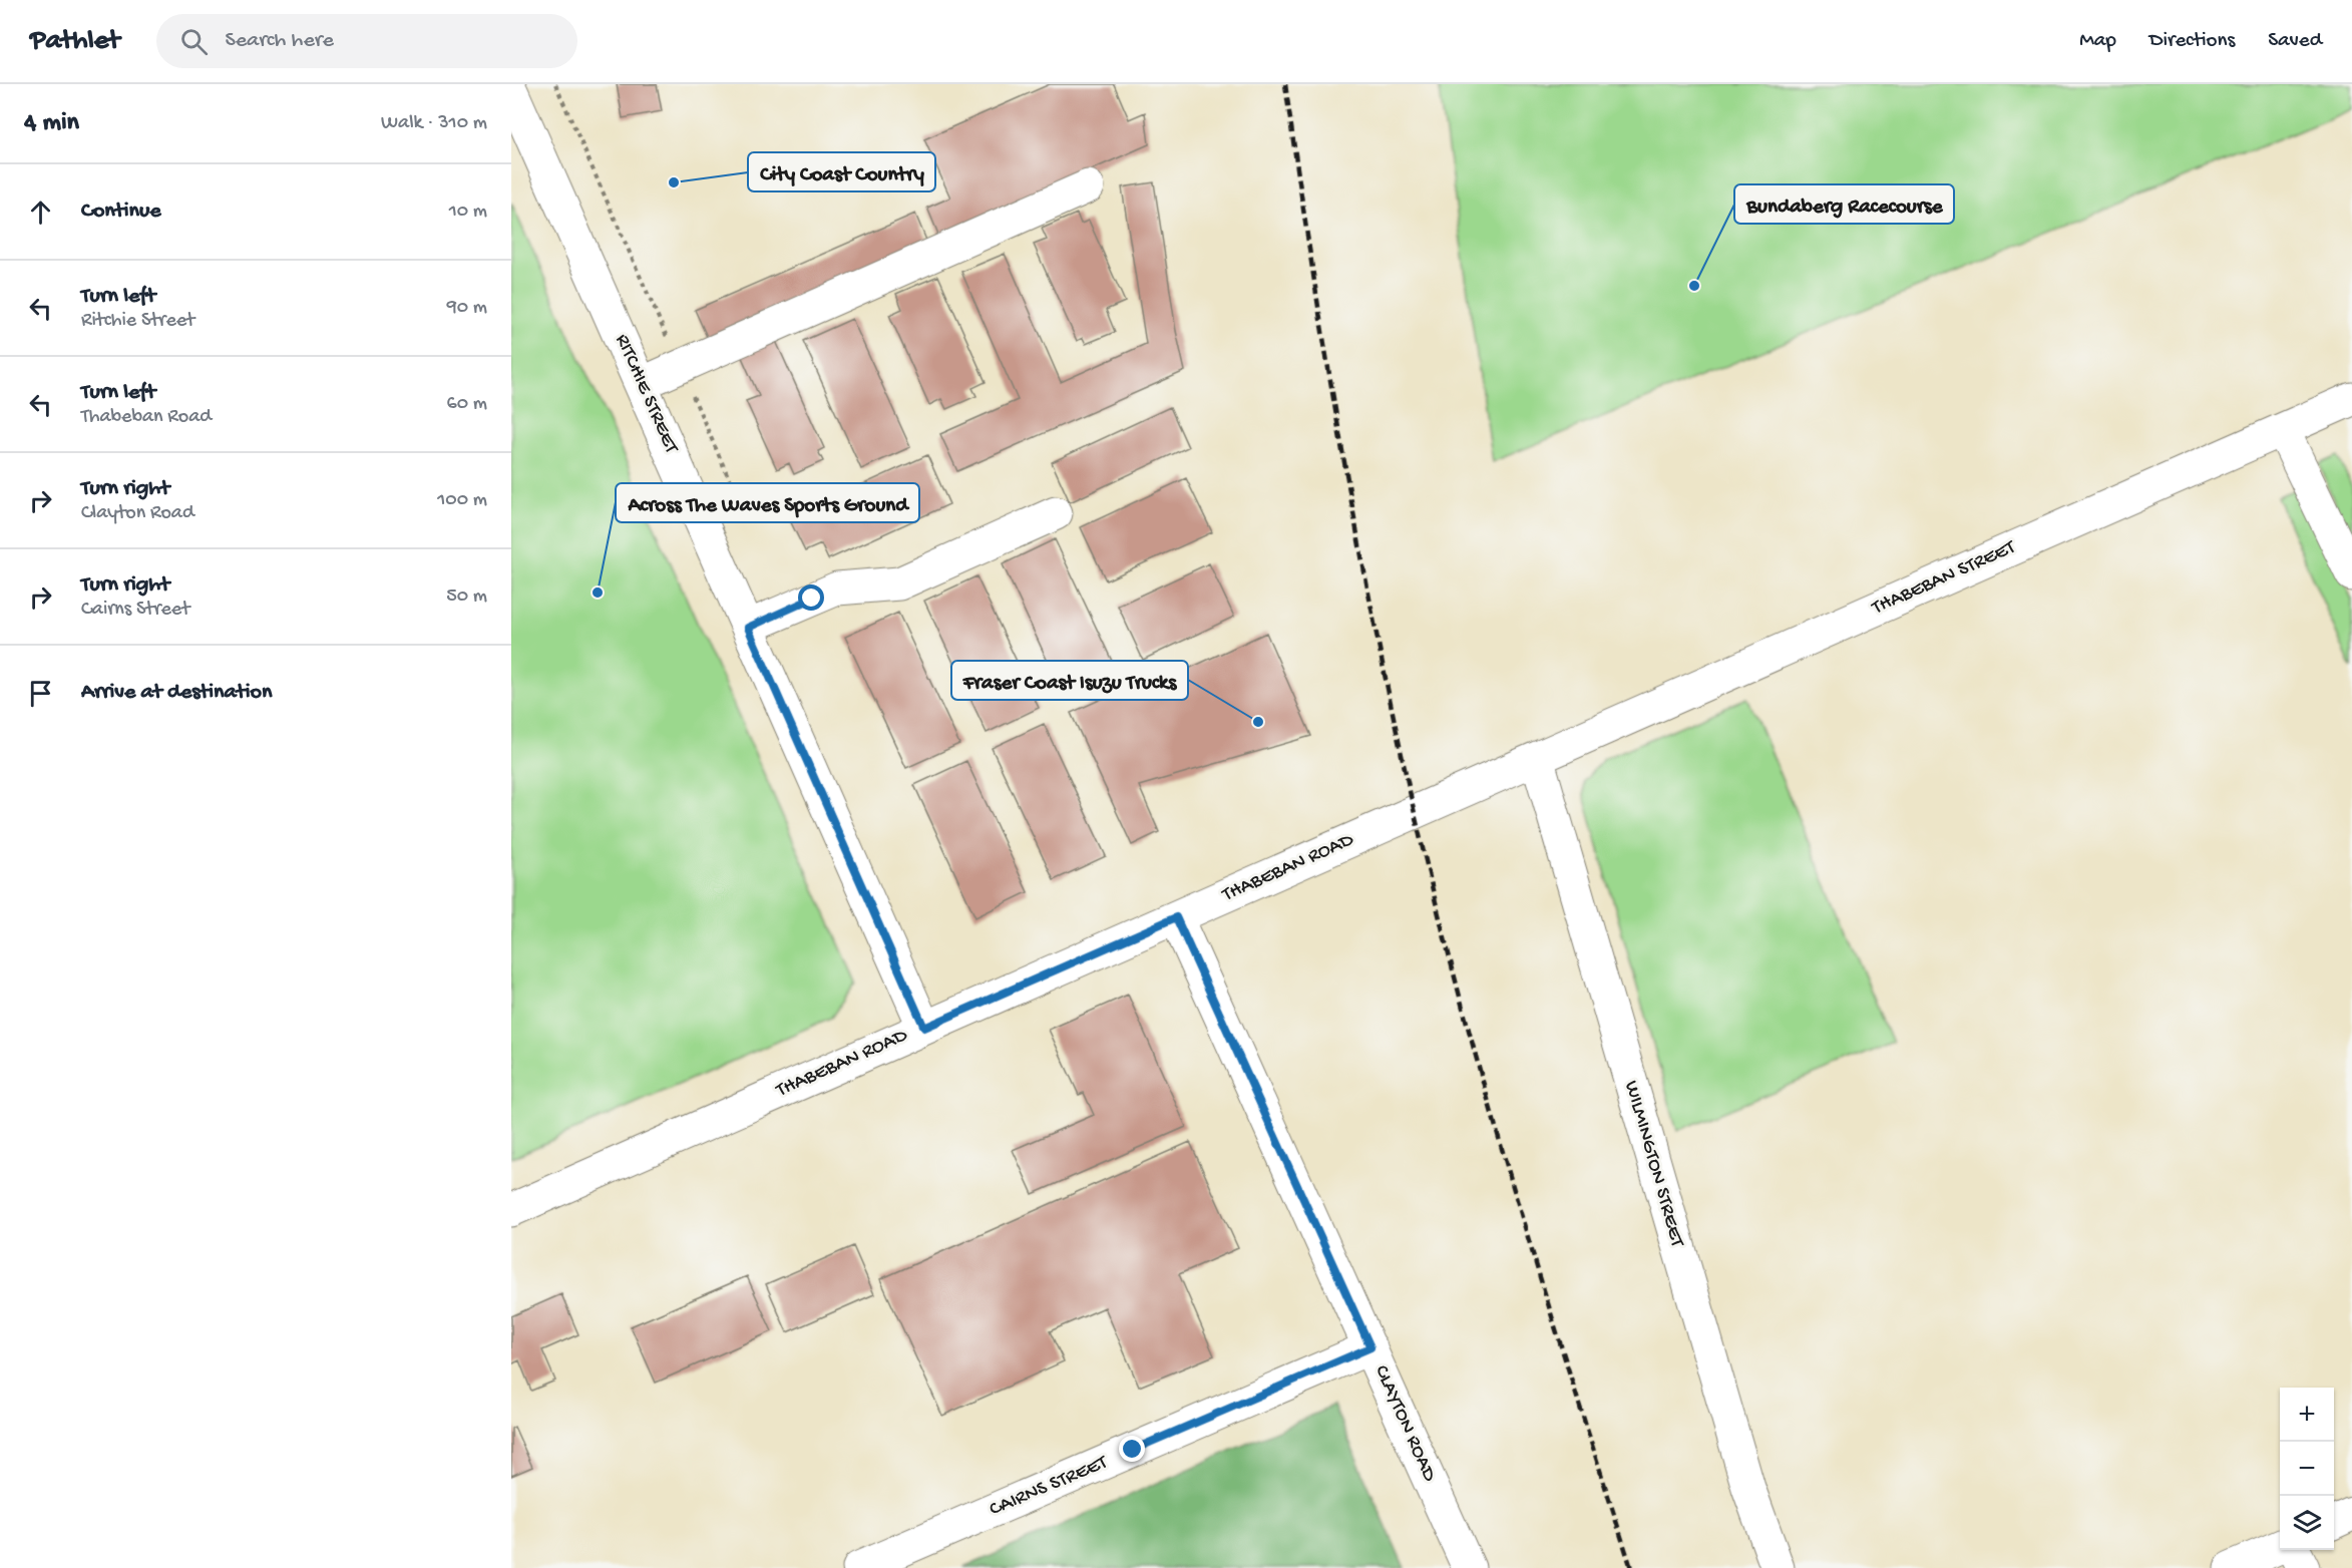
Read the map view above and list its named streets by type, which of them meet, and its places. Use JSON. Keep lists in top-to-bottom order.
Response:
{
  "streets": {
    "street": [
      "RITCHIE STREET",
      "THABEBAN STREET",
      "THABEBAN ROAD",
      "WILMINGTON STREET",
      "CLAYTON ROAD",
      "CAIRNS STREET"
    ]
  },
  "crossings": [
    ["RITCHIE STREET", "THABEBAN ROAD"],
    ["THABEBAN STREET", "THABEBAN ROAD"],
    ["THABEBAN STREET", "WILMINGTON STREET"],
    ["THABEBAN ROAD", "WILMINGTON STREET"],
    ["THABEBAN ROAD", "CLAYTON ROAD"],
    ["CLAYTON ROAD", "CAIRNS STREET"]
  ],
  "places": [
    "City Coast Country",
    "Bundaberg Racecourse",
    "Across The Waves Sports Ground",
    "Fraser Coast Isuzu Trucks"
  ],
  "page": {
    "header": "Pathlet",
    "search": "Search here",
    "nav": ["Map", "Directions", "Saved"],
    "heading": ["4 min", "Walk · 310 m"],
    "list": [
      ["Continue", "10 m"],
      ["Turn left", "Ritchie Street", "90 m"],
      ["Turn left", "Thabeban Road", "60 m"],
      ["Turn right", "Clayton Road", "100 m"],
      ["Turn right", "Cairns Street", "50 m"],
      "Arrive at destination"
    ],
    "map_buttons": ["+", "−"]
  }
}
